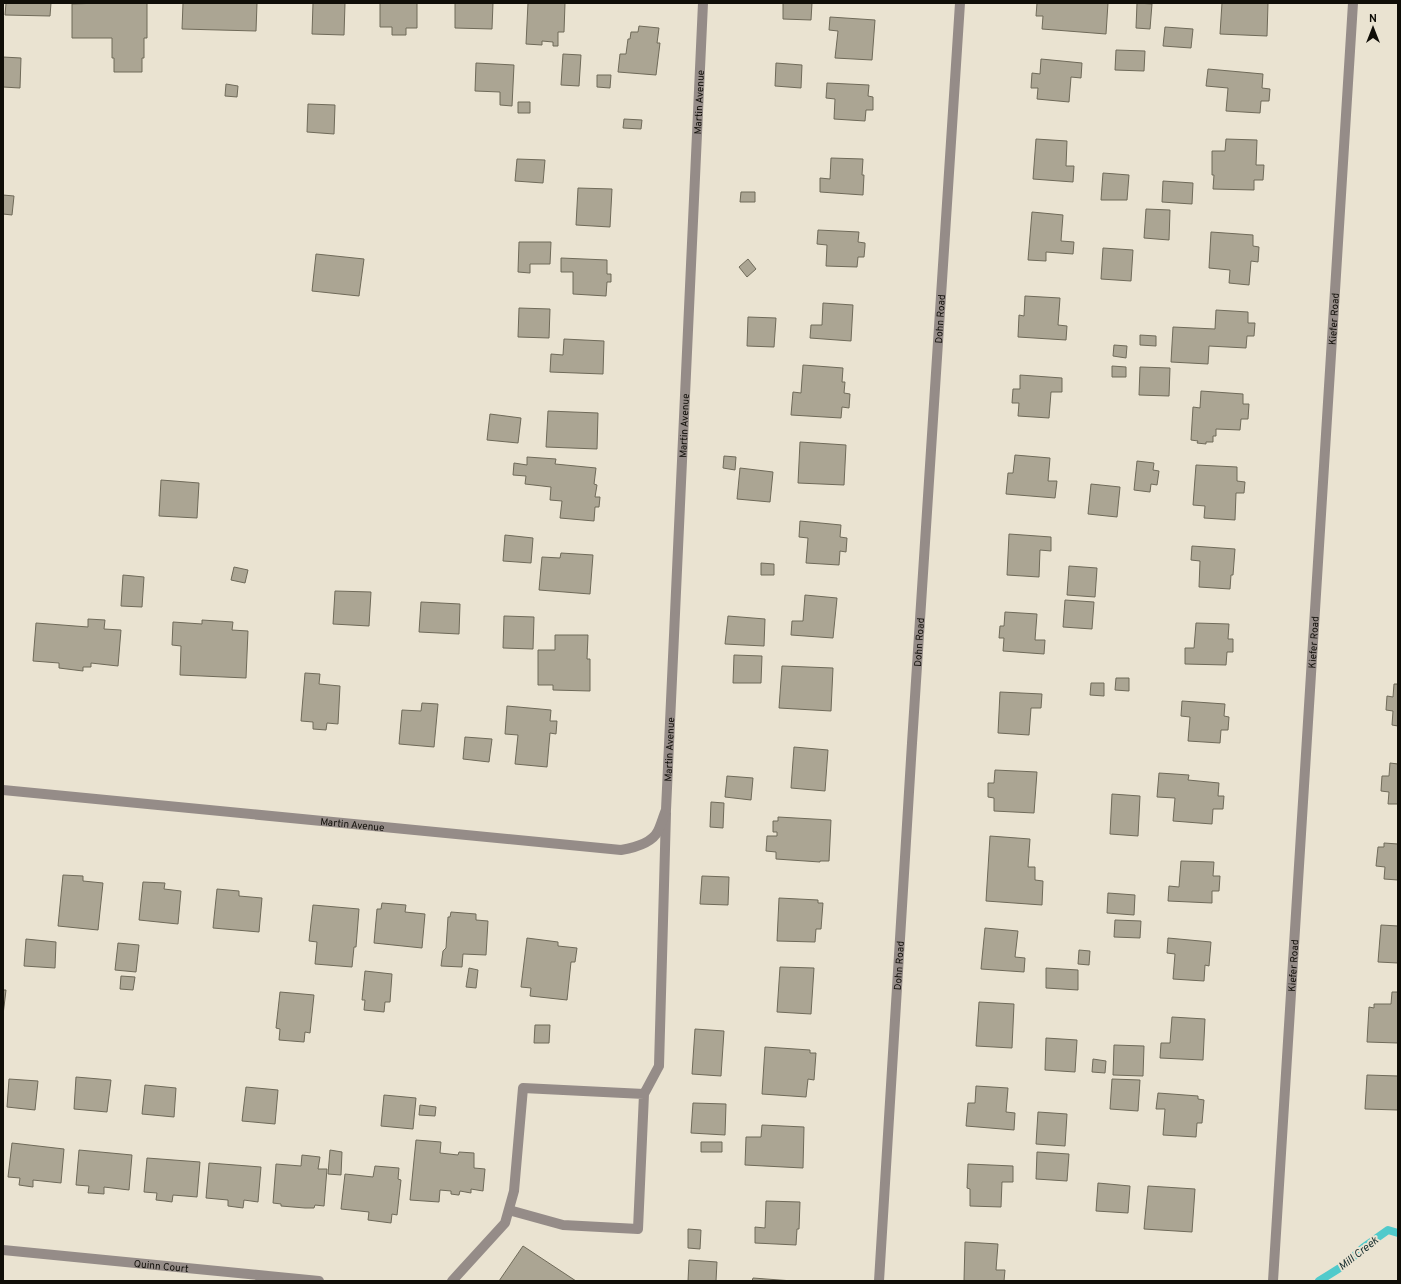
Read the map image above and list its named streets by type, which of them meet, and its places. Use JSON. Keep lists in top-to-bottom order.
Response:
{
  "streets": {
    "street": [
      "Martin Avenue",
      "Dohn Road",
      "Kiefer Road",
      "Quinn Court"
    ]
  },
  "water": ["Mill Creek"],
  "north": "top"
}
